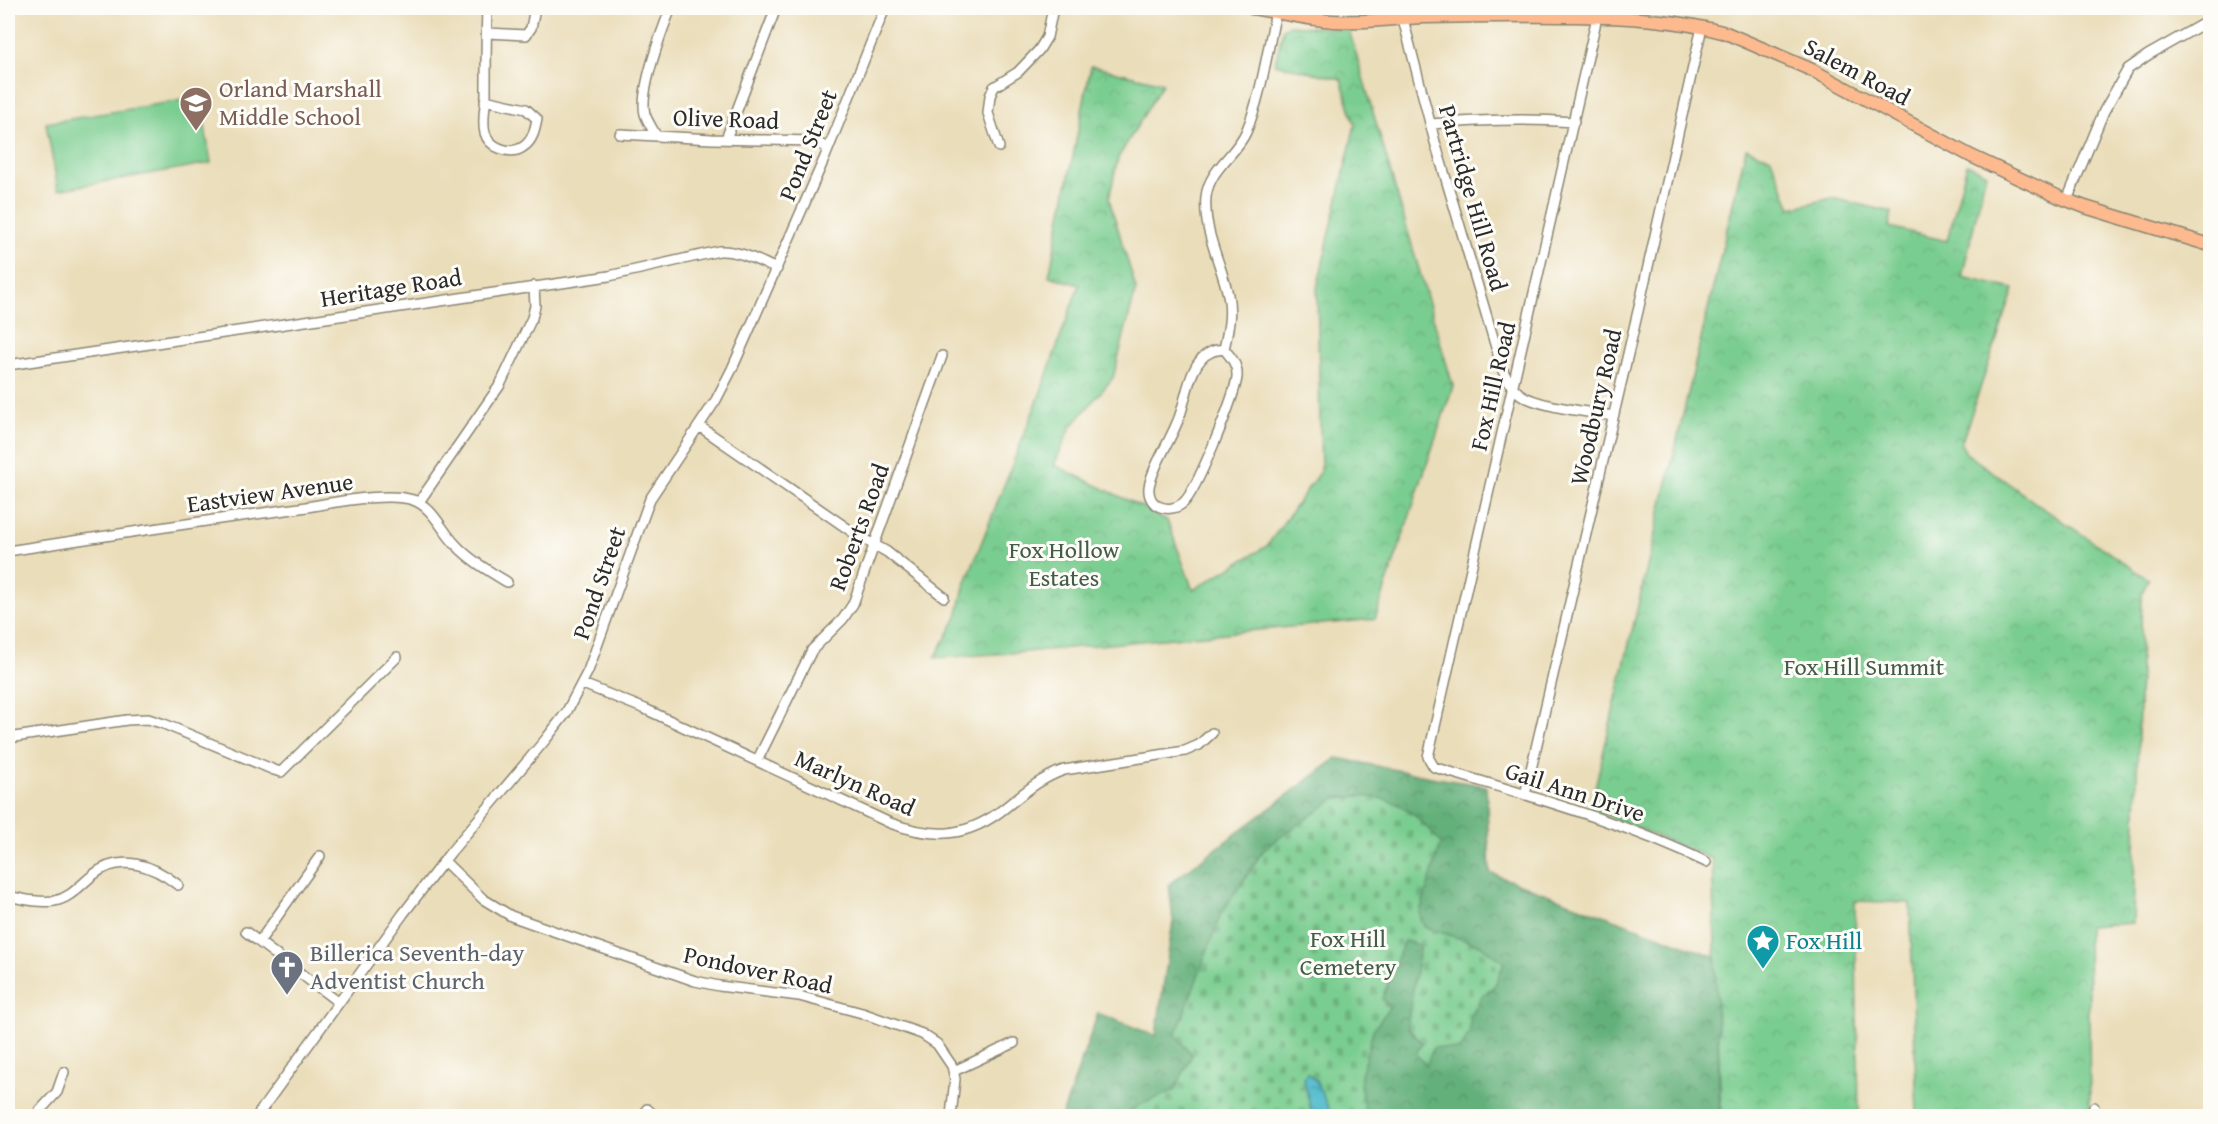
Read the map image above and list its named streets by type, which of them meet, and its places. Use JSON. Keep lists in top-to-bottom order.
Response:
{
  "streets": {
    "main road": ["Salem Road"],
    "street": [
      "Olive Road",
      "Pond Street",
      "Partridge Hill Road",
      "Heritage Road",
      "Fox Hill Road",
      "Woodbury Road",
      "Eastview Avenue",
      "Roberts Road",
      "Marlyn Road",
      "Gail Ann Drive",
      "Pondover Road"
    ]
  },
  "crossings": [
    ["Salem Road", "Partridge Hill Road"],
    ["Salem Road", "Fox Hill Road"],
    ["Salem Road", "Woodbury Road"],
    ["Olive Road", "Pond Street"],
    ["Pond Street", "Heritage Road"],
    ["Pond Street", "Marlyn Road"],
    ["Pond Street", "Pondover Road"],
    ["Partridge Hill Road", "Fox Hill Road"],
    ["Fox Hill Road", "Gail Ann Drive"],
    ["Woodbury Road", "Gail Ann Drive"],
    ["Roberts Road", "Marlyn Road"]
  ],
  "parks": ["Fox Hollow Estates", "Fox Hill Summit", "Fox Hill Cemetery"],
  "places": {
    "school or university": ["Orland Marshall Middle School"],
    "place": ["Fox Hill"],
    "church": ["Billerica Seventh-day Adventist Church"]
  }
}
